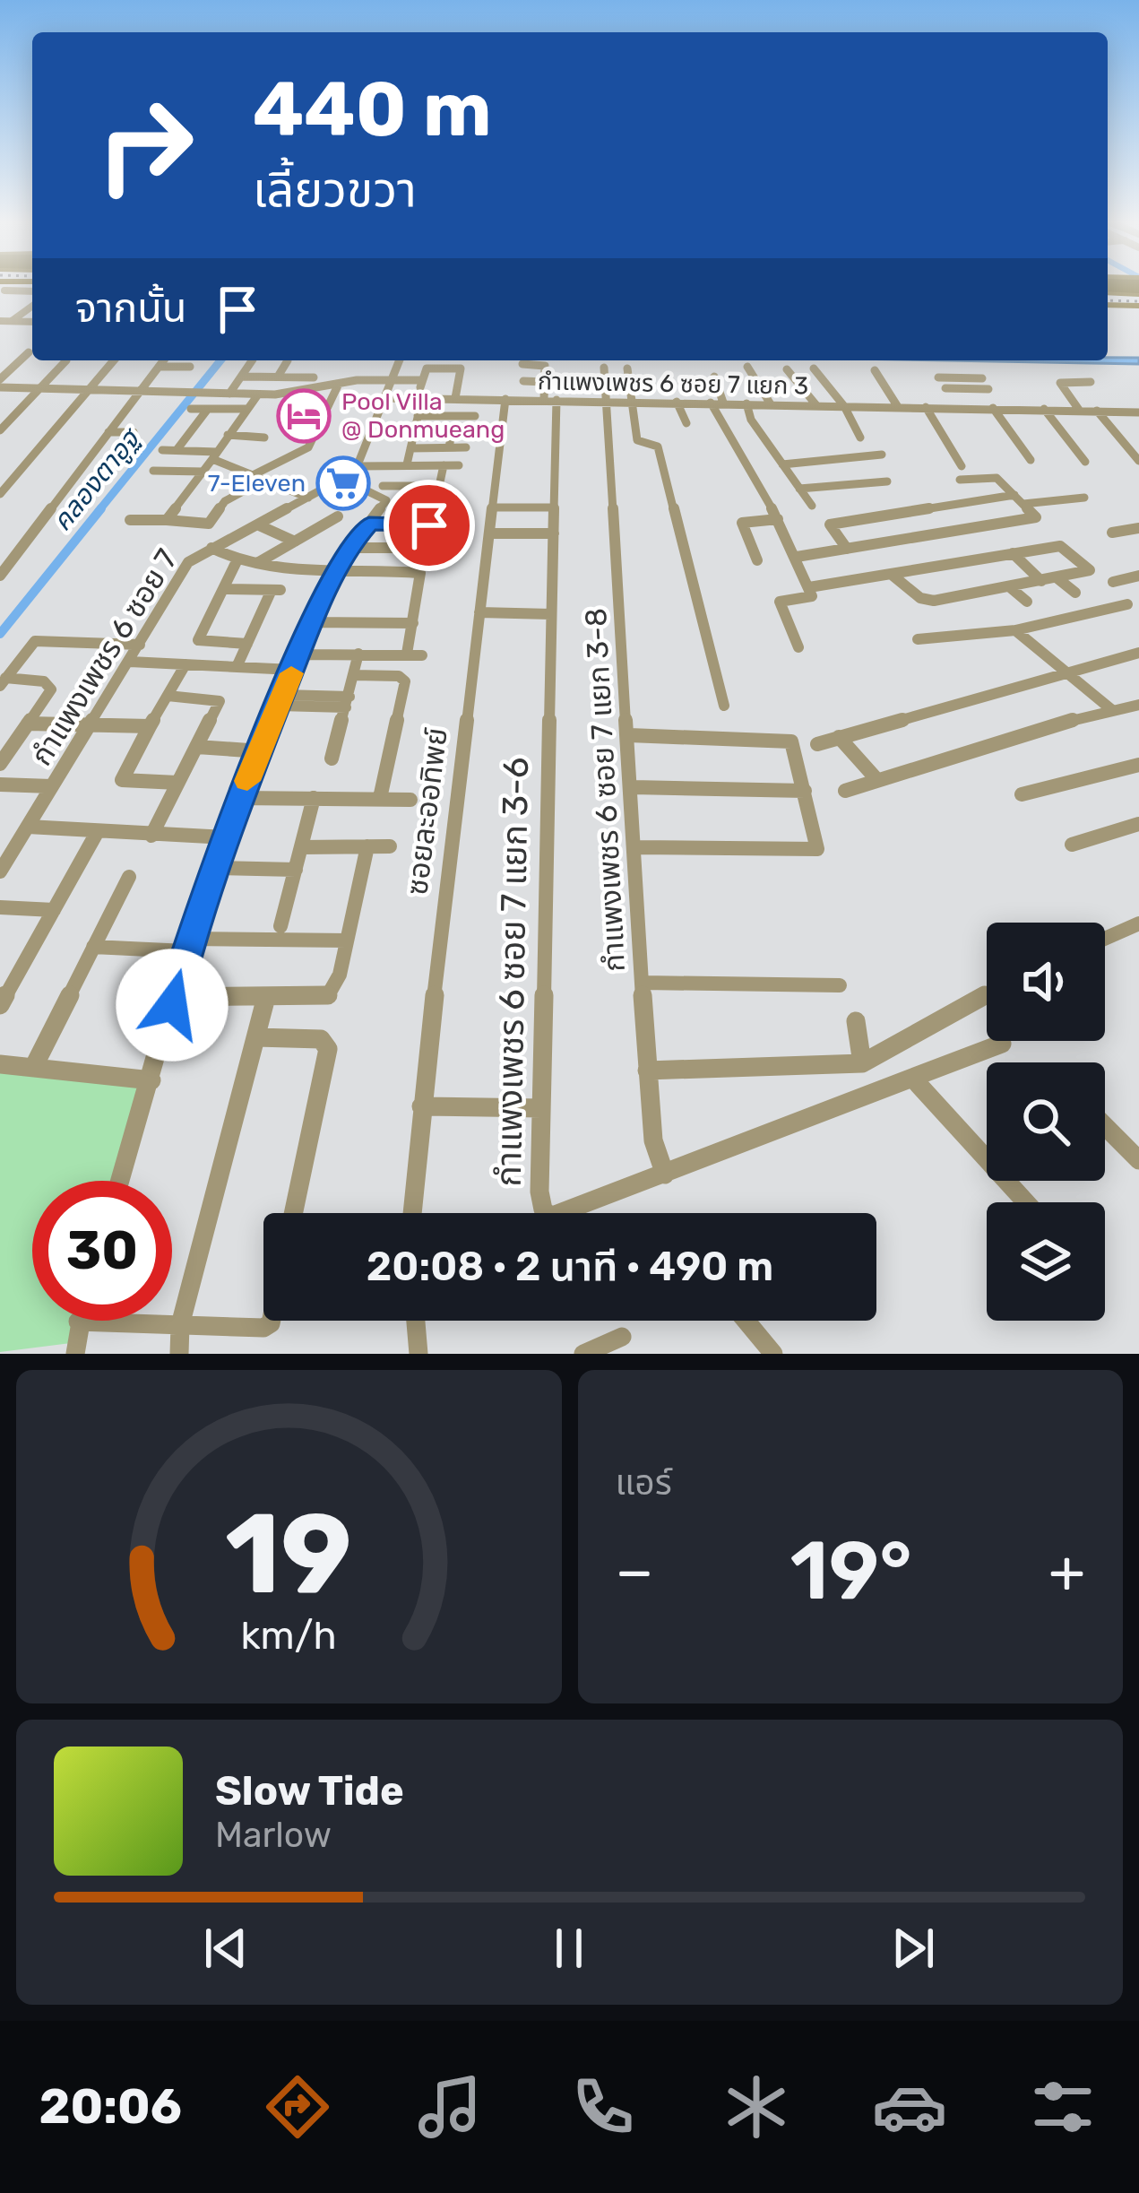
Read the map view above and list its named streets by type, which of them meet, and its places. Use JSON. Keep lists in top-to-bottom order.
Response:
{
  "streets": {
    "street": [
      "กำแพงเพชร 6 ซอย 7 แยก 3",
      "กำแพงเพชร 6 ซอย 7",
      "กำแพงเพชร 6 ซอย 7 แยก 3-8",
      "ซอยละออทิพย์",
      "กำแพงเพชร 6 ซอย 7 แยก 3-6"
    ]
  },
  "crossings": [
    ["กำแพงเพชร 6 ซอย 7 แยก 3", "กำแพงเพชร 6 ซอย 7 แยก 3-8"],
    ["กำแพงเพชร 6 ซอย 7 แยก 3", "ซอยละออทิพย์"],
    ["กำแพงเพชร 6 ซอย 7 แยก 3", "กำแพงเพชร 6 ซอย 7 แยก 3-6"],
    ["กำแพงเพชร 6 ซอย 7 แยก 3-8", "กำแพงเพชร 6 ซอย 7 แยก 3-6"]
  ],
  "water": ["คลองตาอูฐ"],
  "places": {
    "hotel": ["Pool Villa @ Donmueang"],
    "supermarket": ["7-Eleven"]
  },
  "page": {
    "turn": ["440 m", "เลี้ยวขวา"],
    "then": "จากนั้น",
    "limit": "30",
    "trip": "20:08 · 2 นาที · 490 m",
    "tile": "แอร์",
    "heat": ["−", "19°", "+"],
    "song": ["Slow Tide", "Marlow"],
    "tabs": "20:06",
    "gauge": ["19", "km/h"]
  }
}
